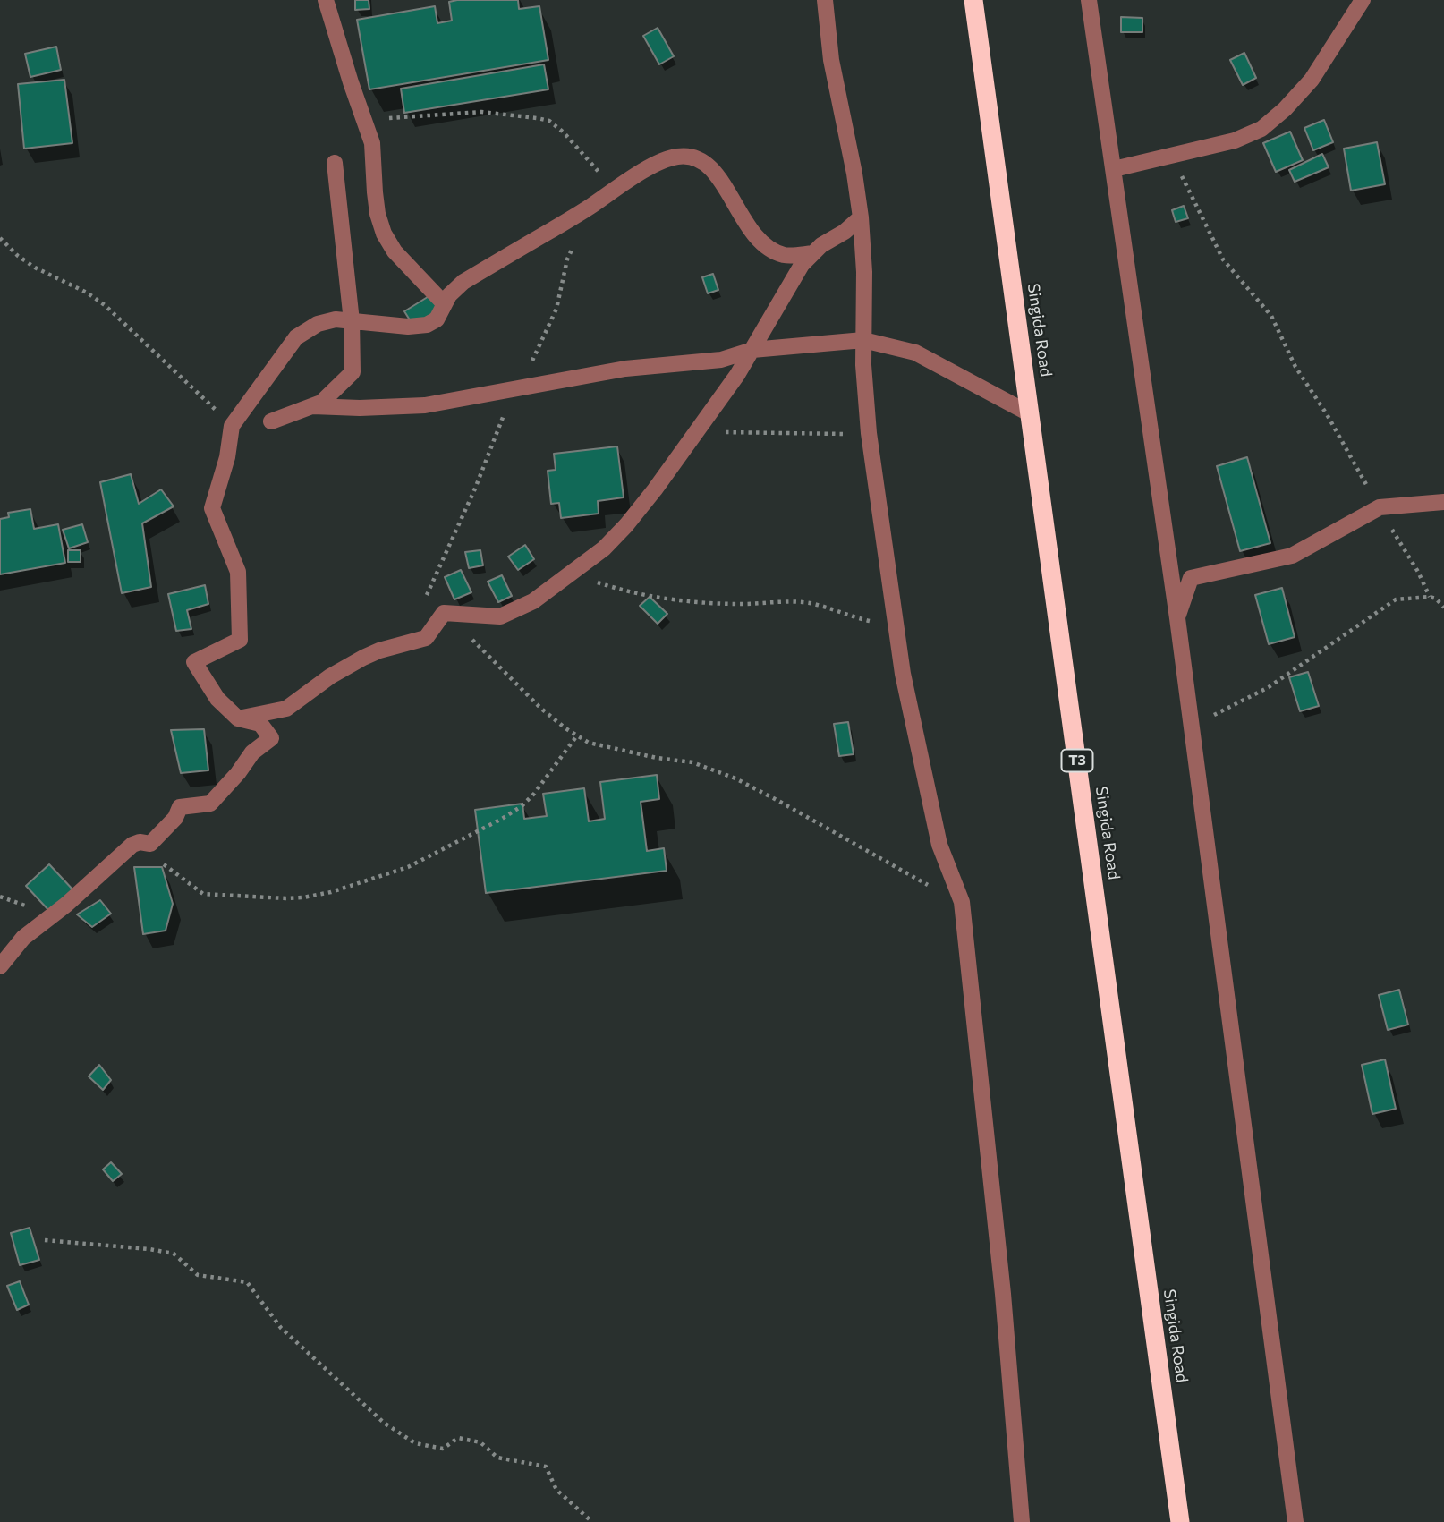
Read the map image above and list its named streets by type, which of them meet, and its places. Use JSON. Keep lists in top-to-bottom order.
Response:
{
  "streets": {
    "highway": ["Singida Road", "T3"]
  }
}
